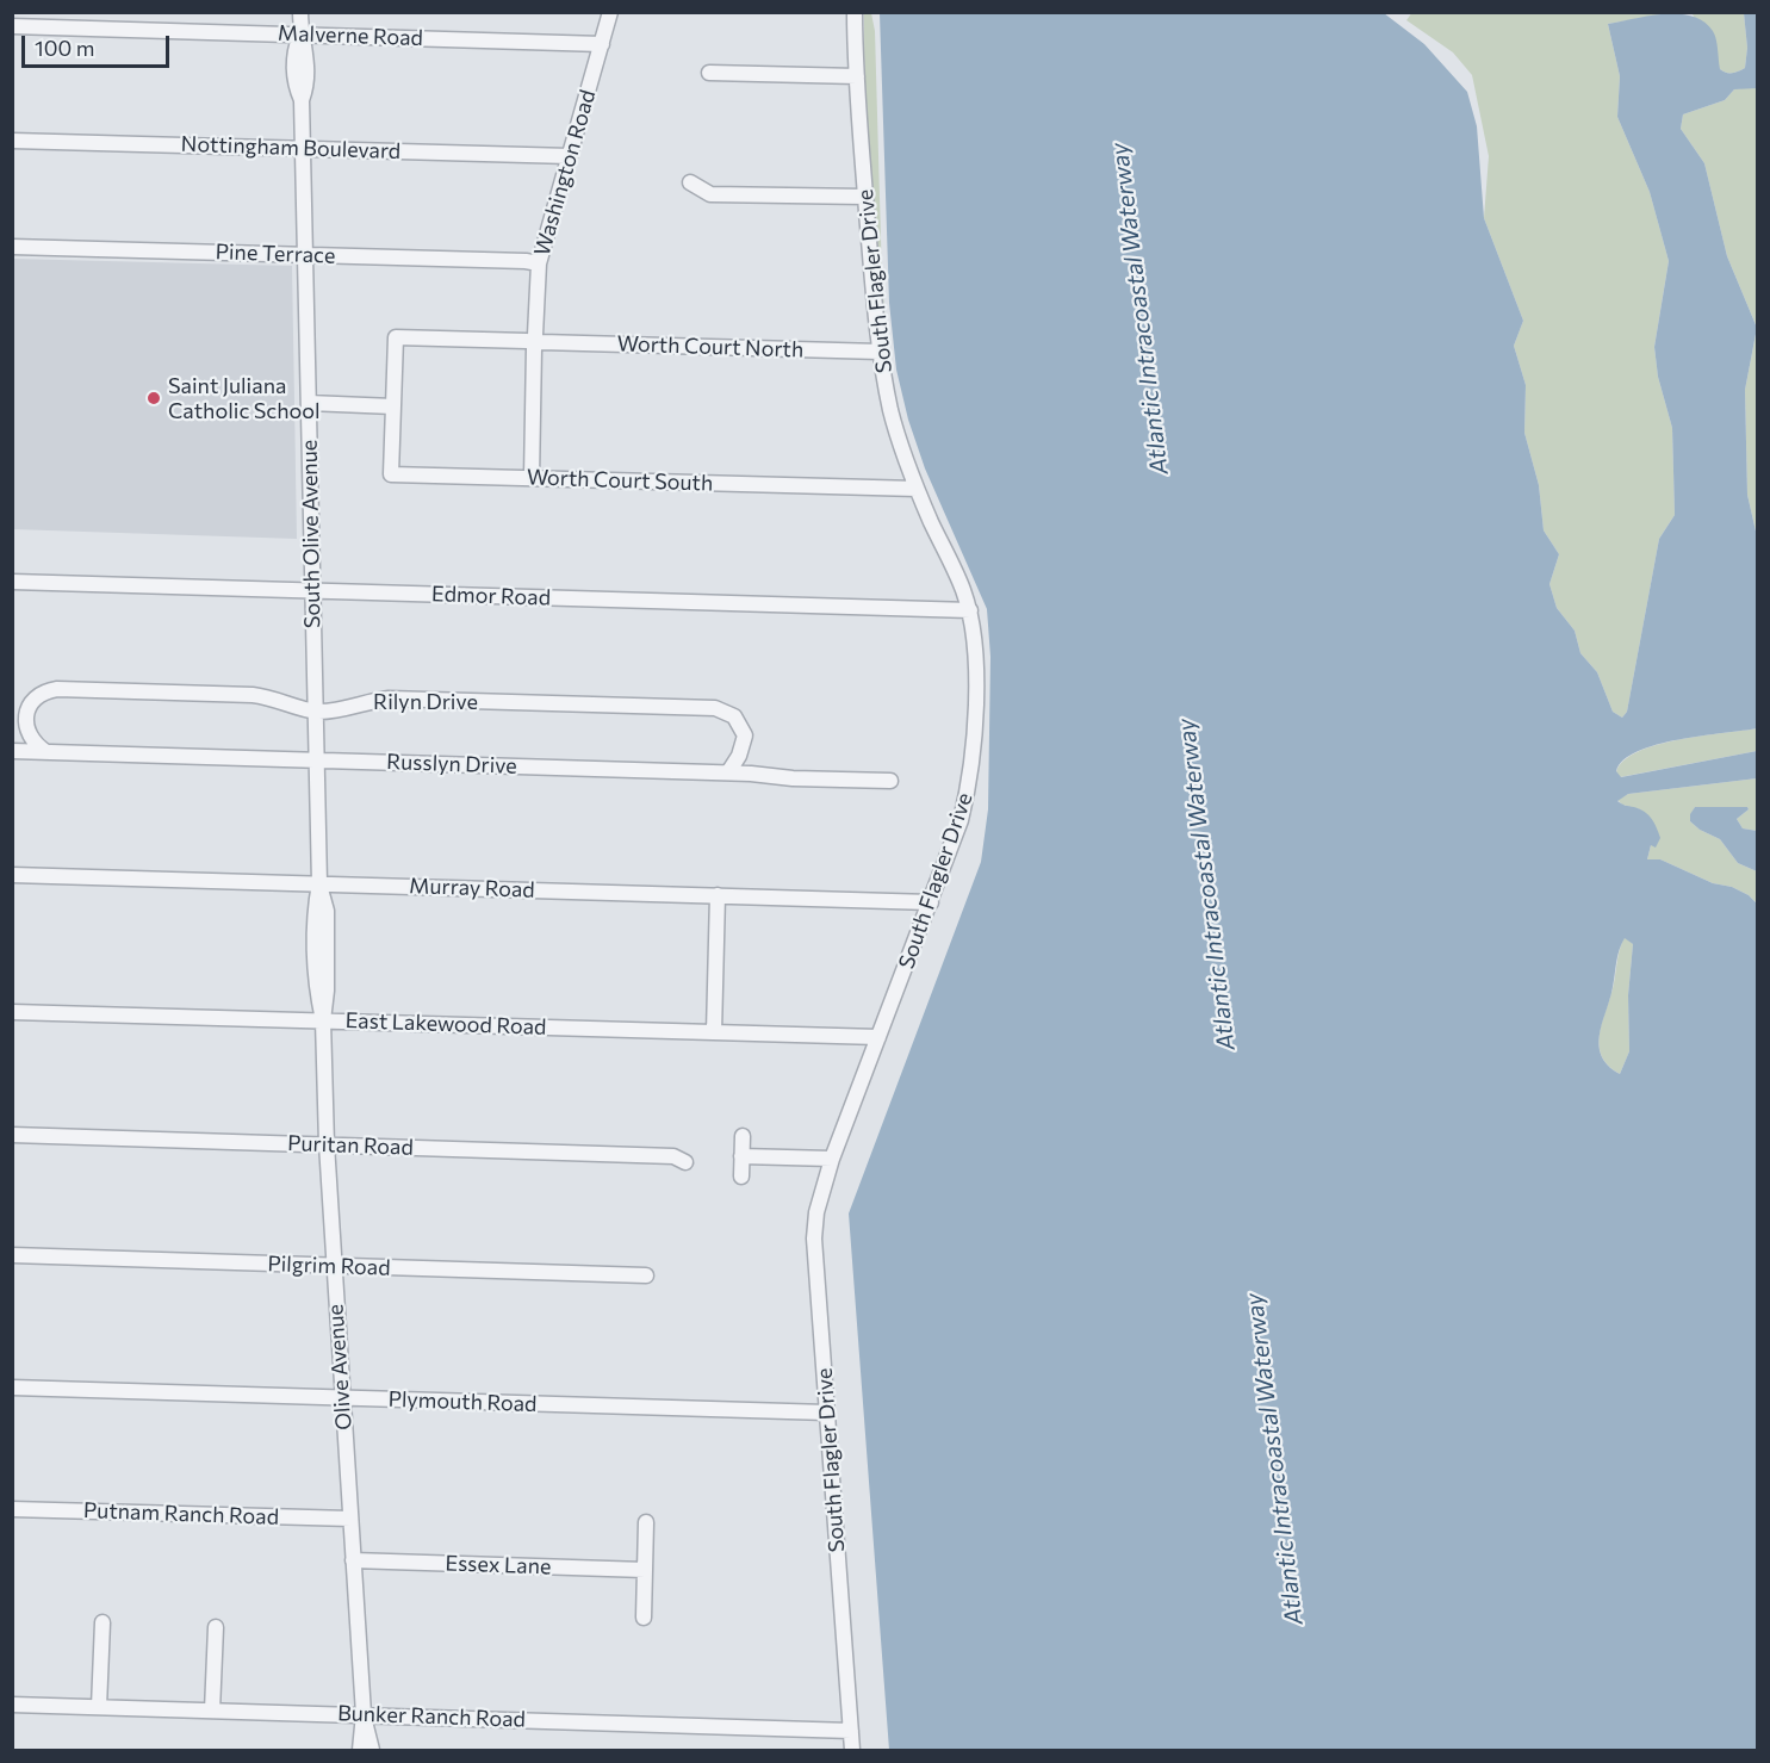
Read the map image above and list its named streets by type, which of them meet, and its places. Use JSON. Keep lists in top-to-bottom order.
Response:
{
  "streets": {
    "street": [
      "Malverne Road",
      "Nottingham Boulevard",
      "Washington Road",
      "Pine Terrace",
      "South Flagler Drive",
      "Worth Court North",
      "Worth Court South",
      "South Olive Avenue",
      "Edmor Road",
      "Rilyn Drive",
      "Russlyn Drive",
      "Murray Road",
      "East Lakewood Road",
      "Puritan Road",
      "Pilgrim Road",
      "Olive Avenue",
      "Plymouth Road",
      "Putnam Ranch Road",
      "Essex Lane",
      "Bunker Ranch Road"
    ]
  },
  "crossings": [
    ["Malverne Road", "Washington Road"],
    ["Malverne Road", "South Olive Avenue"],
    ["Nottingham Boulevard", "Washington Road"],
    ["Nottingham Boulevard", "South Olive Avenue"],
    ["Washington Road", "Pine Terrace"],
    ["Washington Road", "Worth Court North"],
    ["Washington Road", "Worth Court South"],
    ["Pine Terrace", "South Olive Avenue"],
    ["South Flagler Drive", "Worth Court North"],
    ["South Flagler Drive", "Worth Court South"],
    ["South Flagler Drive", "Edmor Road"],
    ["South Flagler Drive", "Murray Road"],
    ["South Flagler Drive", "East Lakewood Road"],
    ["South Flagler Drive", "Plymouth Road"],
    ["South Flagler Drive", "Bunker Ranch Road"],
    ["Worth Court North", "Worth Court South"],
    ["South Olive Avenue", "Edmor Road"],
    ["South Olive Avenue", "Rilyn Drive"],
    ["South Olive Avenue", "Russlyn Drive"],
    ["South Olive Avenue", "Murray Road"],
    ["South Olive Avenue", "Olive Avenue"],
    ["Rilyn Drive", "Russlyn Drive"],
    ["Murray Road", "Olive Avenue"],
    ["East Lakewood Road", "Olive Avenue"],
    ["Puritan Road", "Olive Avenue"],
    ["Pilgrim Road", "Olive Avenue"],
    ["Olive Avenue", "Plymouth Road"],
    ["Olive Avenue", "Putnam Ranch Road"],
    ["Olive Avenue", "Essex Lane"],
    ["Olive Avenue", "Bunker Ranch Road"]
  ],
  "water": ["Atlantic Intracoastal Waterway"],
  "places": ["Saint Juliana Catholic School"],
  "scale_bar": "100 m"
}
